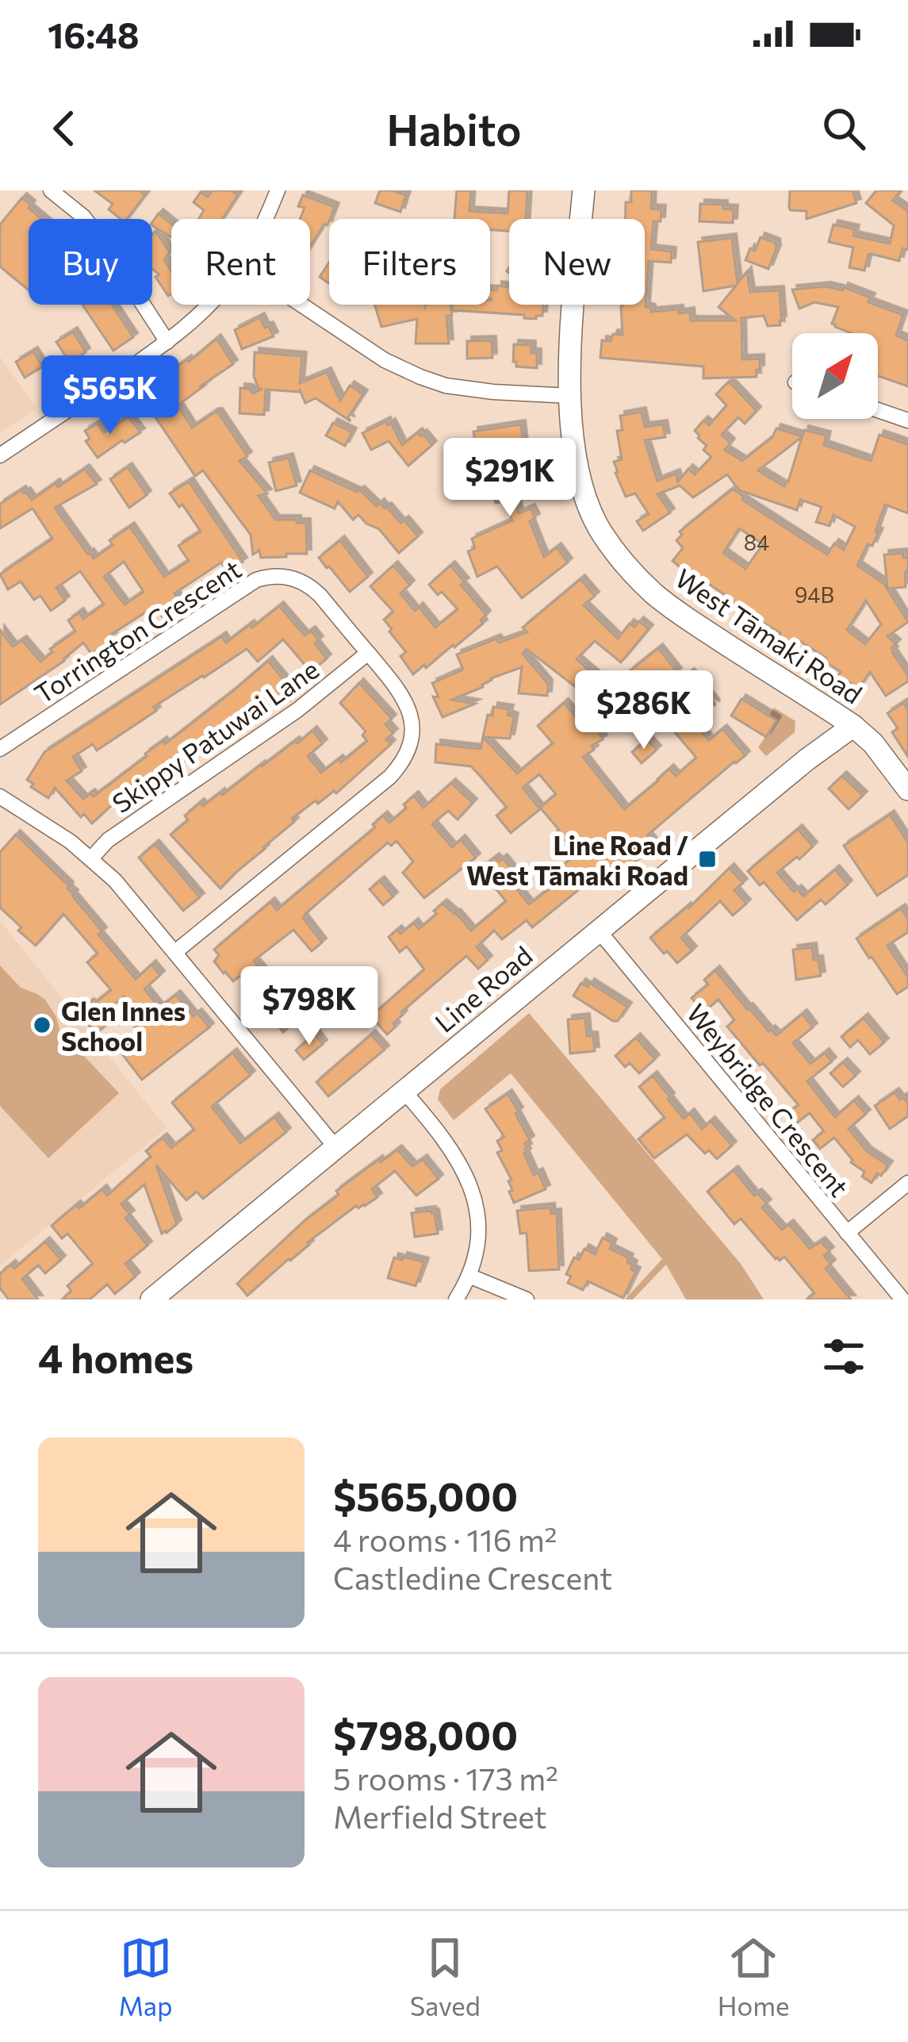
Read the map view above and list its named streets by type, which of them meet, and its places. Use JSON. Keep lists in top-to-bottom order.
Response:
{
  "streets": {
    "main road": ["West Tāmaki Road", "Line Road"],
    "street": ["Torrington Crescent", "Skippy Patuwai Lane", "Weybridge Crescent"]
  },
  "crossings": [
    ["Torrington Crescent", "Skippy Patuwai Lane"],
    ["West Tāmaki Road", "Line Road"],
    ["Line Road", "Weybridge Crescent"]
  ],
  "places": {
    "transit": ["Line Road / West Tāmaki Road"],
    "other": ["Glen Innes School"]
  },
  "house_numbers": ["84", "94B"],
  "north": "top right",
  "page": {
    "status": "16:48",
    "header": "Habito",
    "chip": [
      "Buy",
      "Rent",
      "Filters",
      "New"
    ],
    "price": [
      "$565K",
      "$291K",
      "$286K",
      "$798K"
    ],
    "heading": "4 homes",
    "list": [
      {
        "name": "$565,000",
        "note": "4 rooms · 116 m² · Castledine Crescent"
      },
      {
        "name": "$798,000",
        "note": "5 rooms · 173 m² · Merfield Street"
      }
    ],
    "tabs": ["Map", "Saved", "Home"]
  }
}
